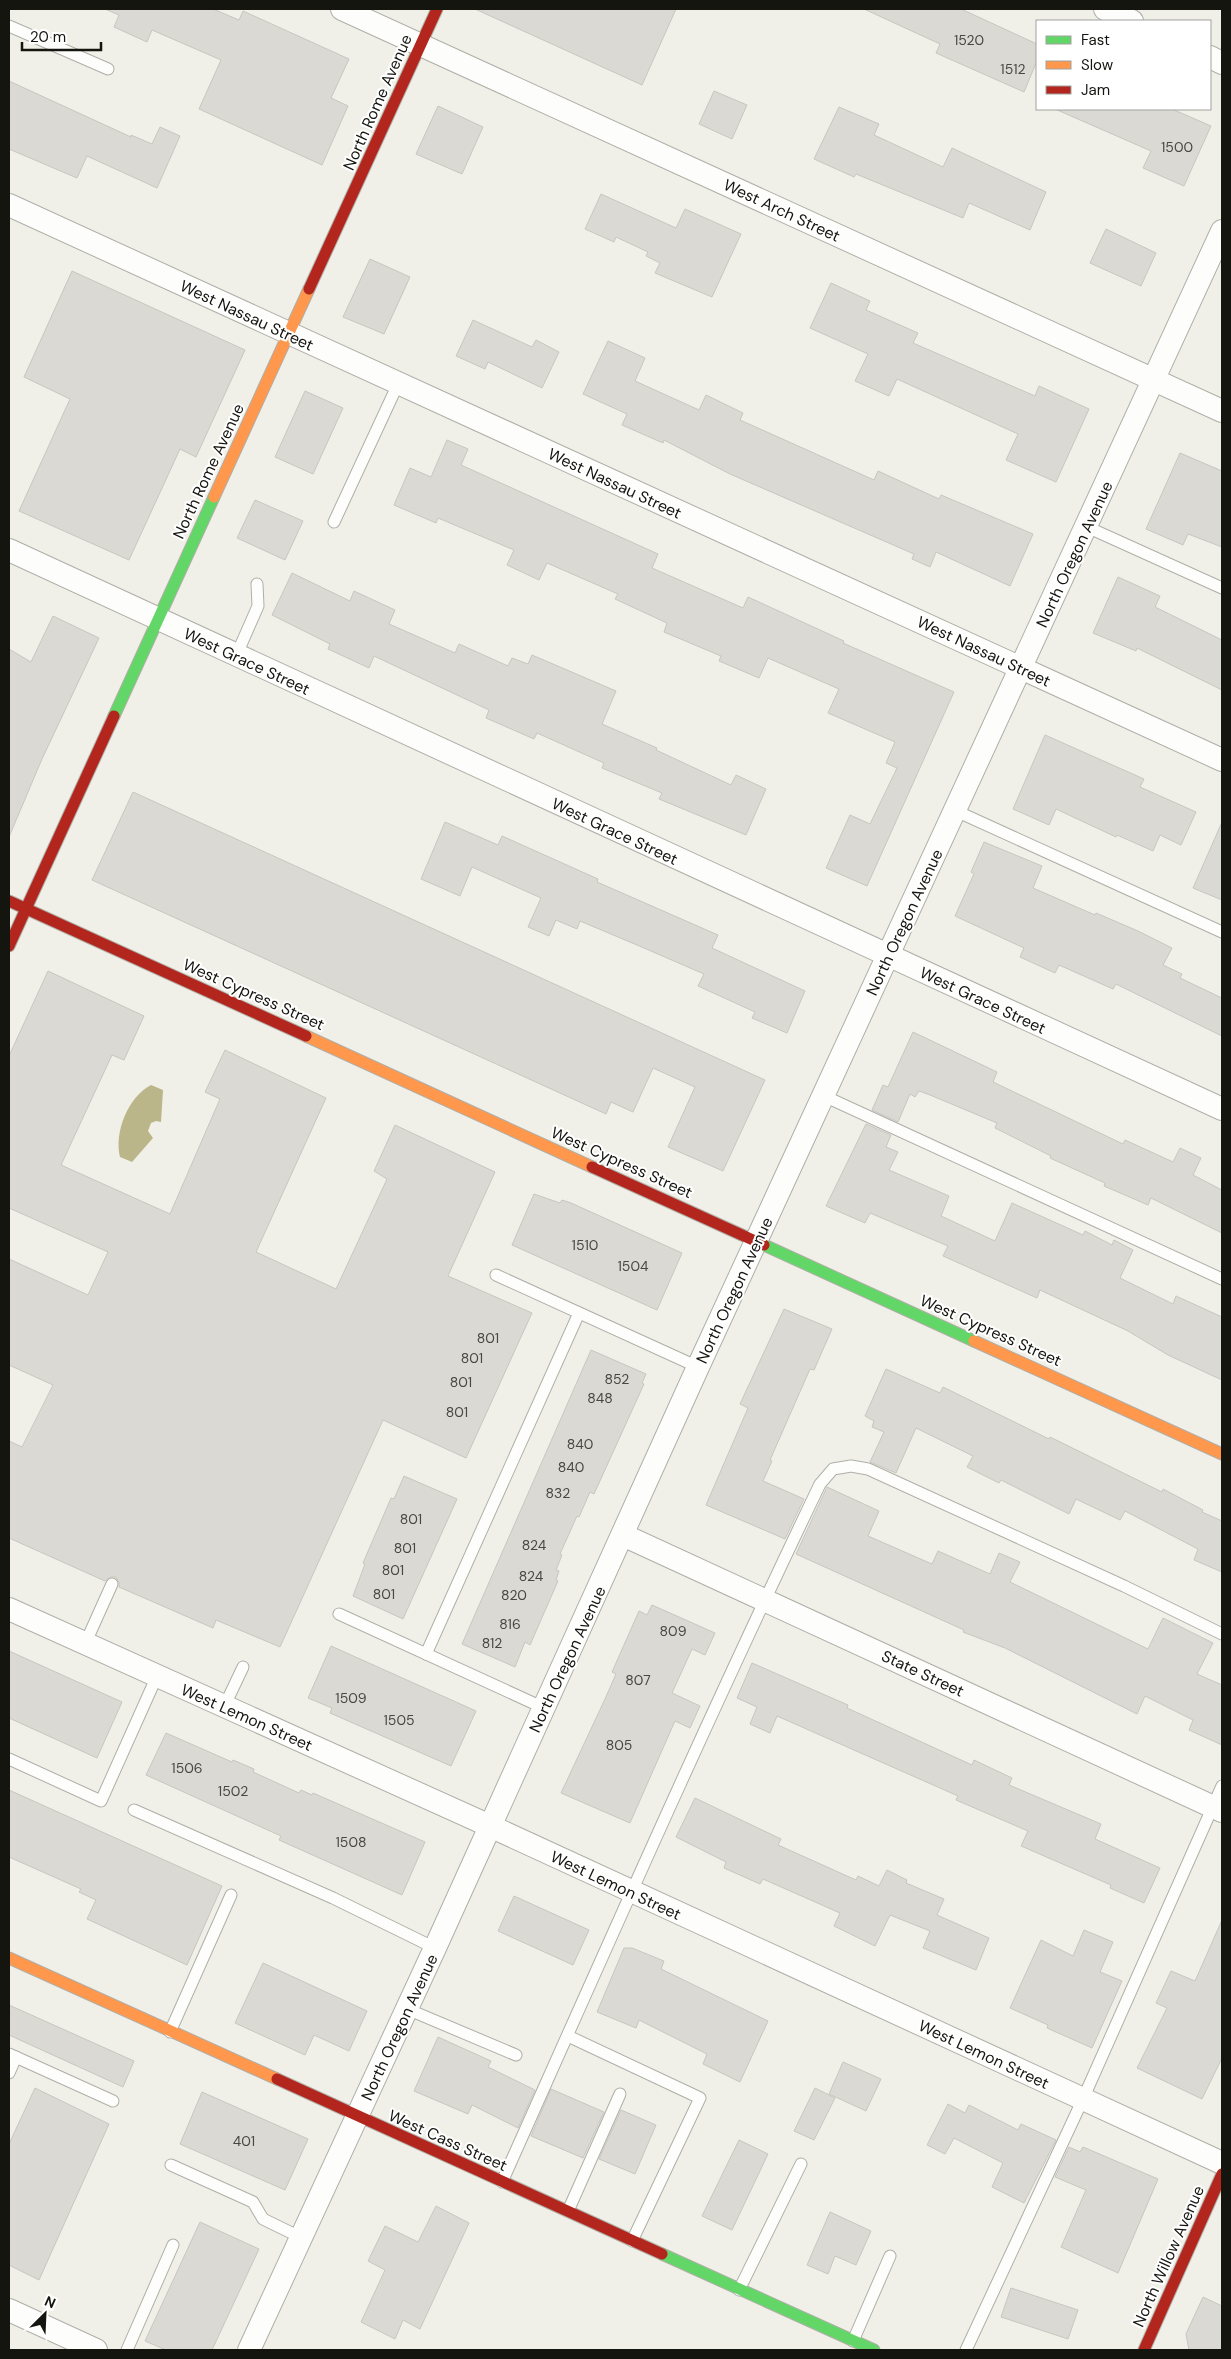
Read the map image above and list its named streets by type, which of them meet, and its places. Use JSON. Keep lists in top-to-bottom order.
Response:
{
  "streets": {
    "street": [
      "North Rome Avenue",
      "West Arch Street",
      "West Nassau Street",
      "North Oregon Avenue",
      "West Grace Street",
      "West Cypress Street",
      "State Street",
      "West Lemon Street",
      "West Cass Street",
      "North Willow Avenue"
    ]
  },
  "crossings": [
    ["North Rome Avenue", "West Arch Street"],
    ["North Rome Avenue", "West Nassau Street"],
    ["North Rome Avenue", "West Grace Street"],
    ["North Rome Avenue", "West Cypress Street"],
    ["West Arch Street", "North Oregon Avenue"],
    ["West Nassau Street", "North Oregon Avenue"],
    ["North Oregon Avenue", "West Grace Street"],
    ["North Oregon Avenue", "West Cypress Street"],
    ["North Oregon Avenue", "State Street"],
    ["North Oregon Avenue", "West Lemon Street"],
    ["North Oregon Avenue", "West Cass Street"]
  ],
  "house_numbers": [
    "1520",
    "1512",
    "1500",
    "1510",
    "1504",
    "801",
    "801",
    "852",
    "801",
    "848",
    "801",
    "840",
    "840",
    "832",
    "801",
    "824",
    "801",
    "801",
    "824",
    "801",
    "820",
    "816",
    "809",
    "812",
    "807",
    "1509",
    "1505",
    "805",
    "1506",
    "1502",
    "1508",
    "401"
  ],
  "legend": ["Fast", "Slow", "Jam"],
  "scale_bar": "20 m",
  "north": "top right"
}
